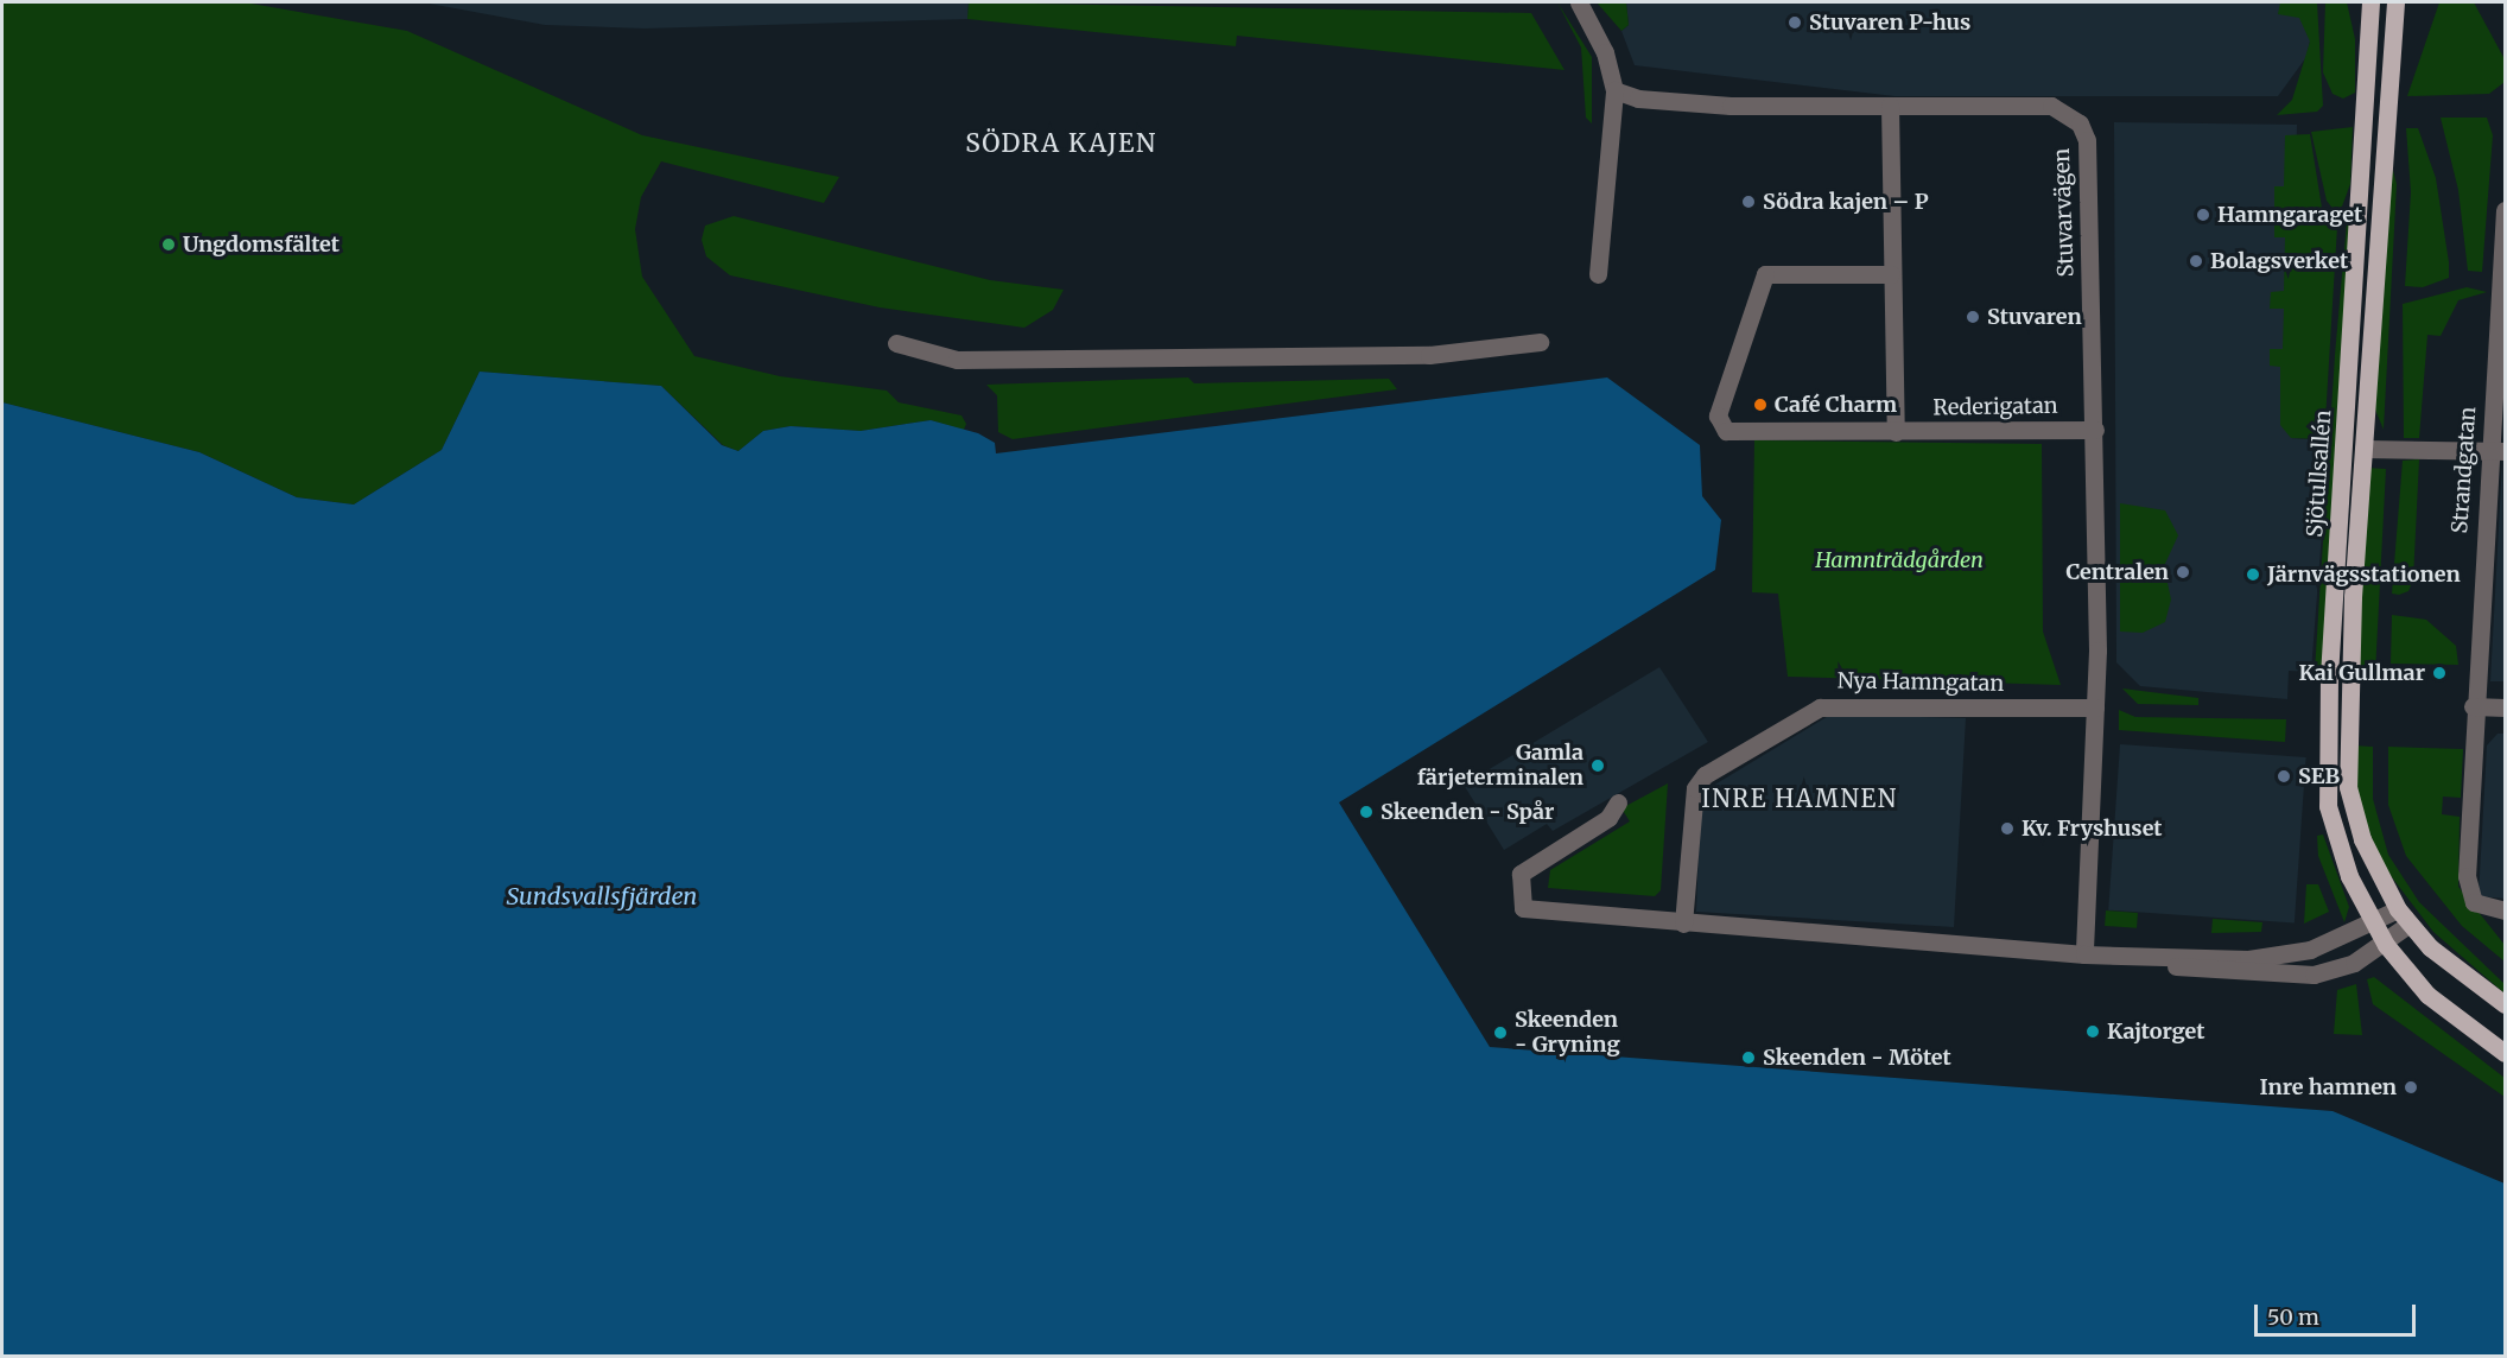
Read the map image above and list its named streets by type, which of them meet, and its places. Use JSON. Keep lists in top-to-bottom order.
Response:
{
  "streets": {
    "main road": ["Sjötullsallén"],
    "street": [
      "Stuvarvägen",
      "Rederigatan",
      "Strandgatan",
      "Nya Hamngatan"
    ]
  },
  "crossings": [
    ["Stuvarvägen", "Rederigatan"],
    ["Stuvarvägen", "Nya Hamngatan"]
  ],
  "districts": ["SÖDRA KAJEN", "INRE HAMNEN"],
  "water": ["Sundsvallsfjärden"],
  "parks": ["Hamnträdgården"],
  "places": [
    "Stuvaren P-hus",
    "Södra kajen – P",
    "Hamngaraget",
    "Ungdomsfältet",
    "Bolagsverket",
    "Stuvaren",
    "Café Charm",
    "Centralen",
    "Järnvägsstationen",
    "Kai Gullmar",
    "Gamla färjeterminalen",
    "SEB",
    "Skeenden - Spår",
    "Kv. Fryshuset",
    "Kajtorget",
    "Skeenden - Gryning",
    "Skeenden - Mötet",
    "Inre hamnen"
  ],
  "scale_bar": "50 m"
}
